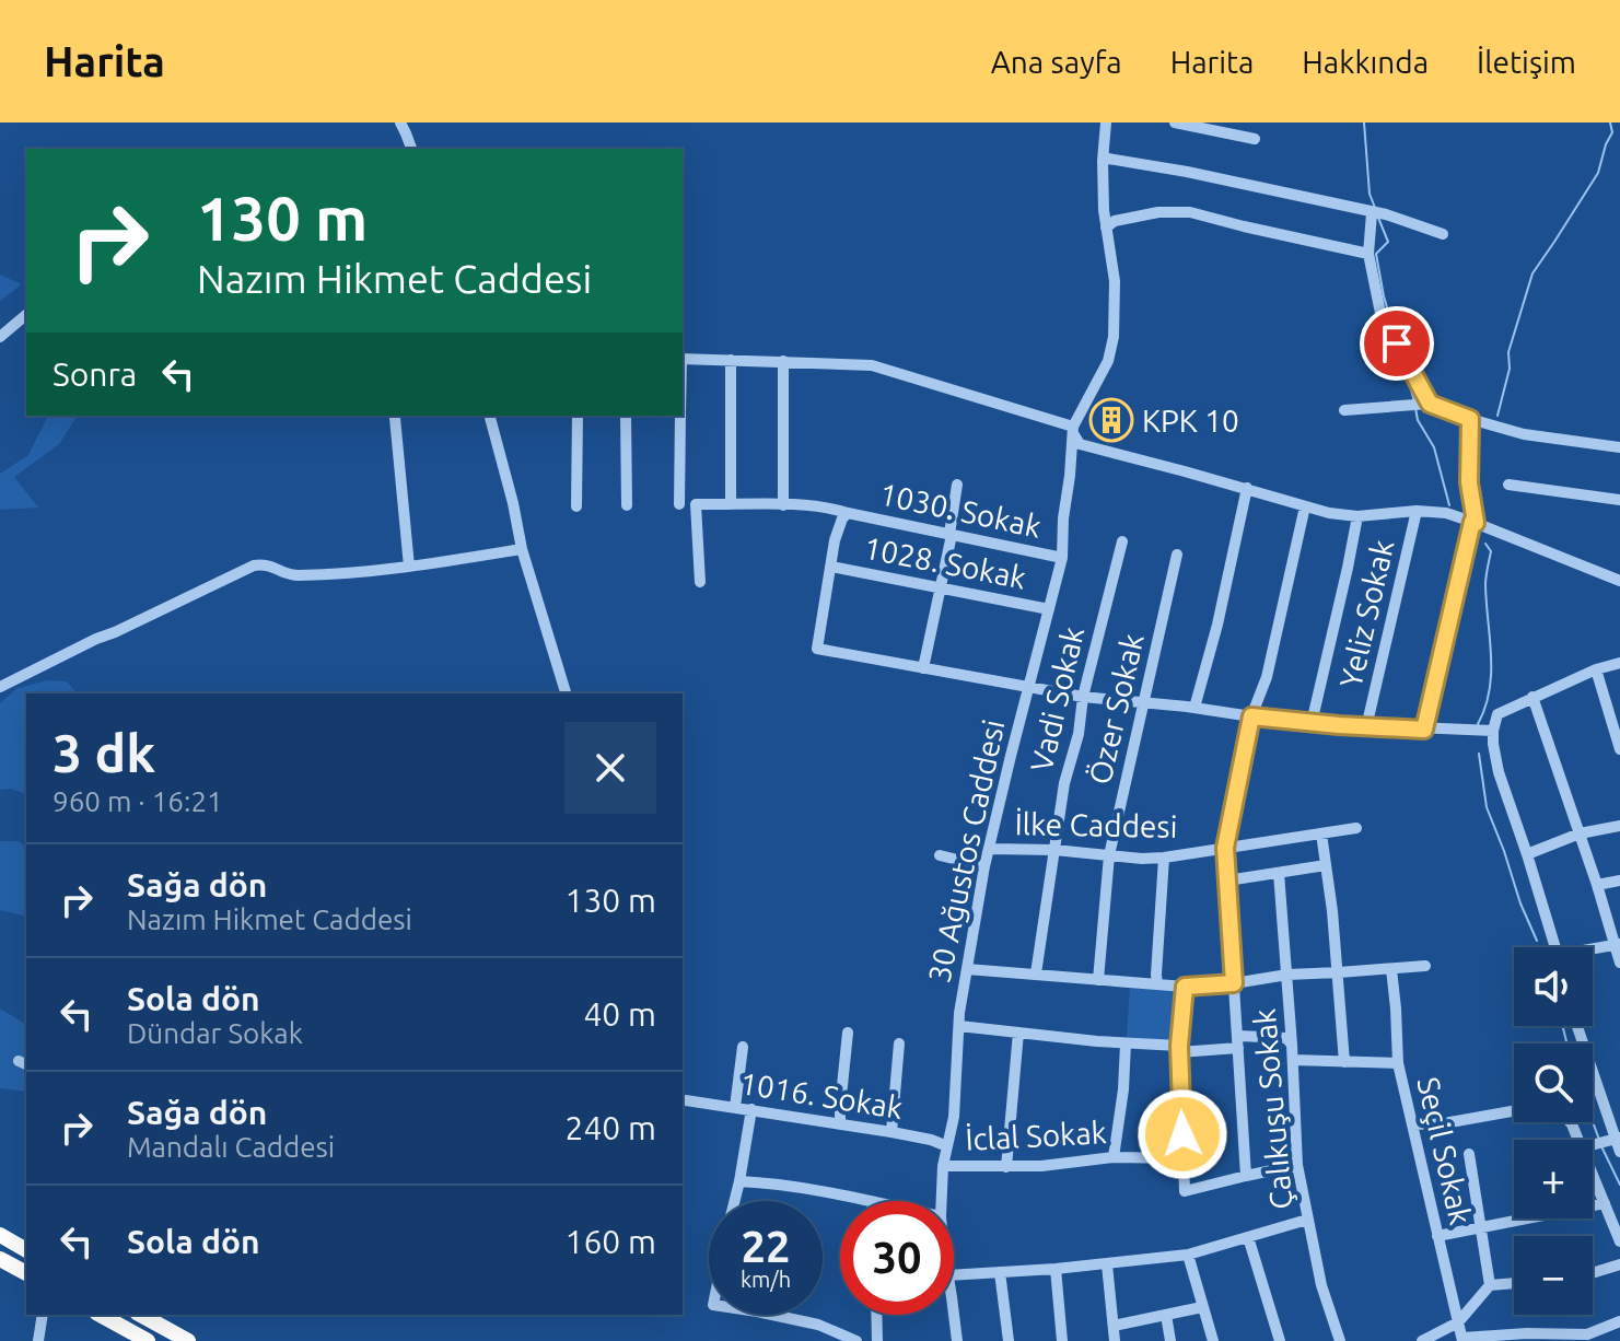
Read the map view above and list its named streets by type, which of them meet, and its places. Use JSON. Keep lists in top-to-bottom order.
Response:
{
  "streets": {
    "street": [
      "1030. Sokak",
      "1028. Sokak",
      "Yeliz Sokak",
      "Vadi Sokak",
      "Özer Sokak",
      "İlke Caddesi",
      "30 Ağustos Caddesi",
      "1016. Sokak",
      "Çalıkuşu Sokak",
      "İclal Sokak",
      "Seçil Sokak"
    ]
  },
  "crossings": [
    ["1030. Sokak", "30 Ağustos Caddesi"],
    ["1028. Sokak", "30 Ağustos Caddesi"],
    ["Vadi Sokak", "İlke Caddesi"],
    ["Özer Sokak", "İlke Caddesi"],
    ["İlke Caddesi", "30 Ağustos Caddesi"],
    ["30 Ağustos Caddesi", "1016. Sokak"],
    ["30 Ağustos Caddesi", "İclal Sokak"]
  ],
  "places": {
    "building": ["KPK 10"]
  },
  "page": {
    "header": "Harita",
    "nav": [
      "Ana sayfa",
      "Harita",
      "Hakkında",
      "İletişim"
    ],
    "turn": ["130 m", "Nazım Hikmet Caddesi"],
    "then": "Sonra",
    "heading": ["3 dk", "960 m · 16:21"],
    "list": [
      {
        "name": "Sağa dön",
        "note": "Nazım Hikmet Caddesi",
        "value": "130 m"
      },
      {
        "name": "Sola dön",
        "note": "Dündar Sokak",
        "value": "40 m"
      },
      {
        "name": "Sağa dön",
        "note": "Mandalı Caddesi",
        "value": "240 m"
      },
      {
        "name": "Sola dön",
        "value": "160 m"
      }
    ],
    "map_buttons": ["+", "−"],
    "speed": "22 km/h",
    "limit": "30"
  }
}
